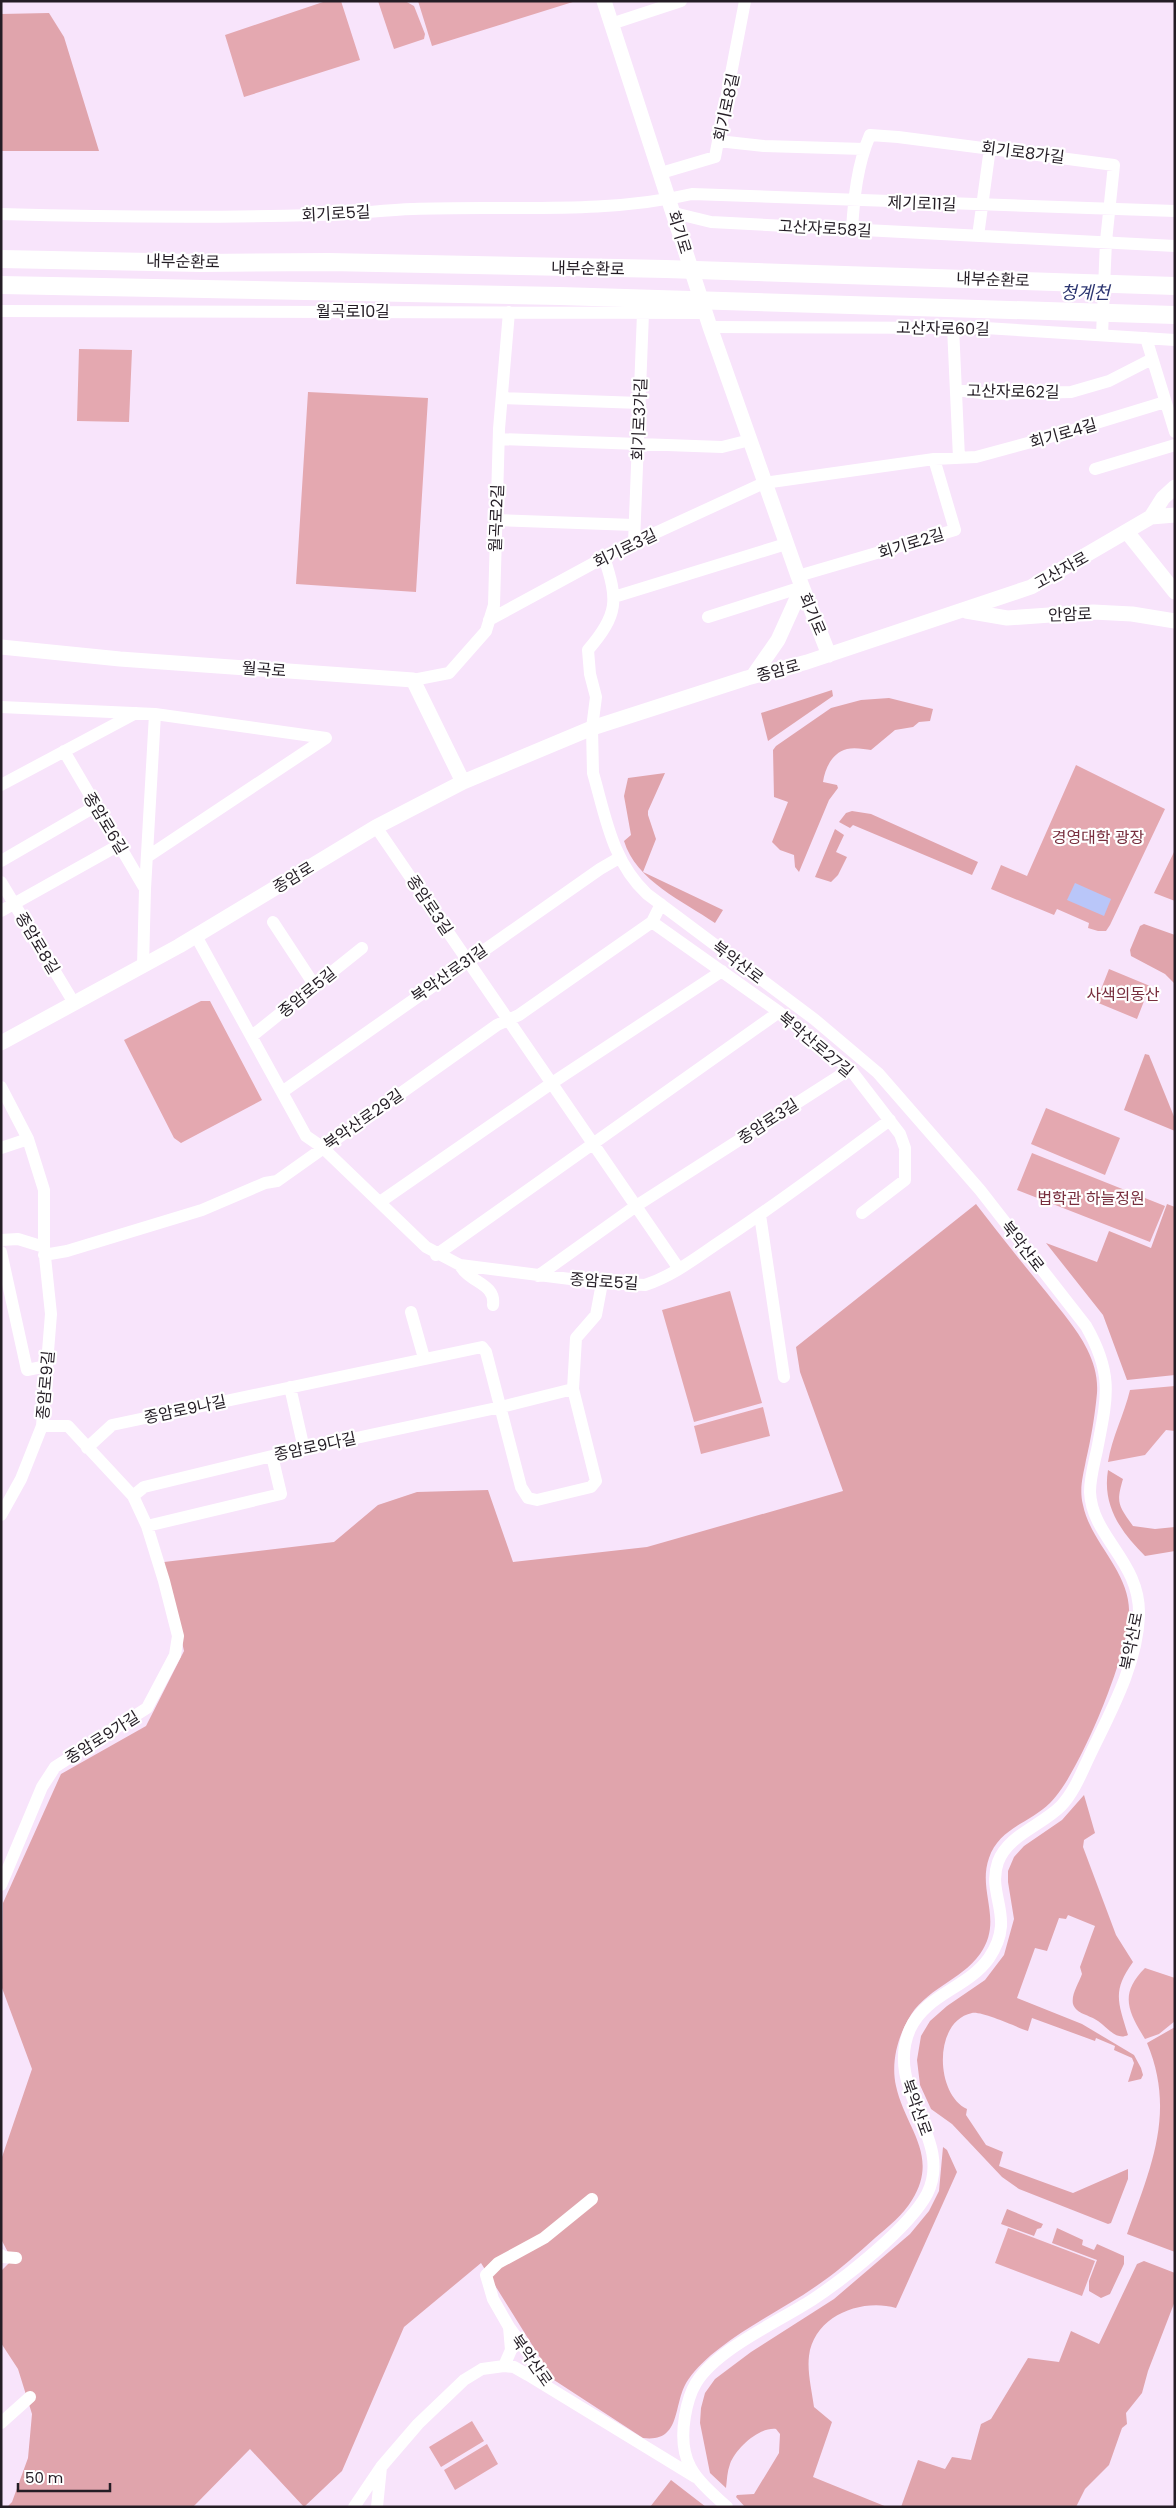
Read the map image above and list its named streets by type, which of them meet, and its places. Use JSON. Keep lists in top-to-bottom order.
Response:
{
  "streets": {
    "highway": ["내부순환로"],
    "main road": [
      "회기로",
      "고산자로",
      "안암로",
      "월곡로",
      "종암로"
    ],
    "street": [
      "회기로8길",
      "회기로8가길",
      "제기로11길",
      "회기로5길",
      "고산자로58길",
      "월곡로10길",
      "고산자로60길",
      "고산자로62길",
      "회기로3가길",
      "회기로4길",
      "월곡로2길",
      "회기로2길",
      "회기로3길",
      "종암로6길",
      "종암로3길",
      "종암로8길",
      "북악산로",
      "북악산로31길",
      "종암로5길",
      "북악산로27길",
      "북악산로29길",
      "종암로9길",
      "종암로9나길",
      "종암로9다길",
      "종암로9가길"
    ]
  },
  "crossings": [
    ["회기로8길", "회기로"],
    ["회기로8가길", "제기로11길"],
    ["회기로8가길", "고산자로58길"],
    ["회기로8가길", "고산자로60길"],
    ["제기로11길", "회기로5길"],
    ["제기로11길", "고산자로58길"],
    ["제기로11길", "회기로"],
    ["회기로5길", "고산자로58길"],
    ["회기로5길", "회기로"],
    ["고산자로58길", "회기로"],
    ["회기로", "월곡로10길"],
    ["회기로", "고산자로60길"],
    ["회기로", "회기로4길"],
    ["회기로", "회기로2길"],
    ["회기로", "회기로3길"],
    ["회기로", "종암로"],
    ["월곡로10길", "고산자로60길"],
    ["월곡로10길", "회기로3가길"],
    ["월곡로10길", "월곡로2길"],
    ["회기로3가길", "회기로3길"],
    ["회기로4길", "회기로2길"],
    ["회기로4길", "회기로3길"],
    ["월곡로2길", "회기로3길"],
    ["월곡로2길", "월곡로"],
    ["고산자로", "안암로"],
    ["고산자로", "종암로"],
    ["안암로", "종암로"],
    ["종암로", "종암로3길"],
    ["종암로", "종암로8길"],
    ["종암로", "북악산로"],
    ["종암로", "종암로5길"],
    ["종암로3길", "북악산로31길"],
    ["종암로3길", "종암로5길"],
    ["종암로3길", "북악산로27길"],
    ["종암로3길", "북악산로29길"],
    ["북악산로", "북악산로31길"],
    ["북악산로31길", "종암로5길"],
    ["종암로5길", "북악산로27길"],
    ["종암로5길", "북악산로29길"],
    ["북악산로27길", "북악산로29길"],
    ["북악산로29길", "종암로9길"],
    ["종암로9길", "종암로9가길"],
    ["종암로9나길", "종암로9다길"],
    ["종암로9나길", "종암로9가길"],
    ["종암로9다길", "종암로9가길"]
  ],
  "water": ["청계천"],
  "parks": ["경영대학 광장", "사색의동산", "법학관 하늘정원"],
  "scale_bar": "50 m"
}
